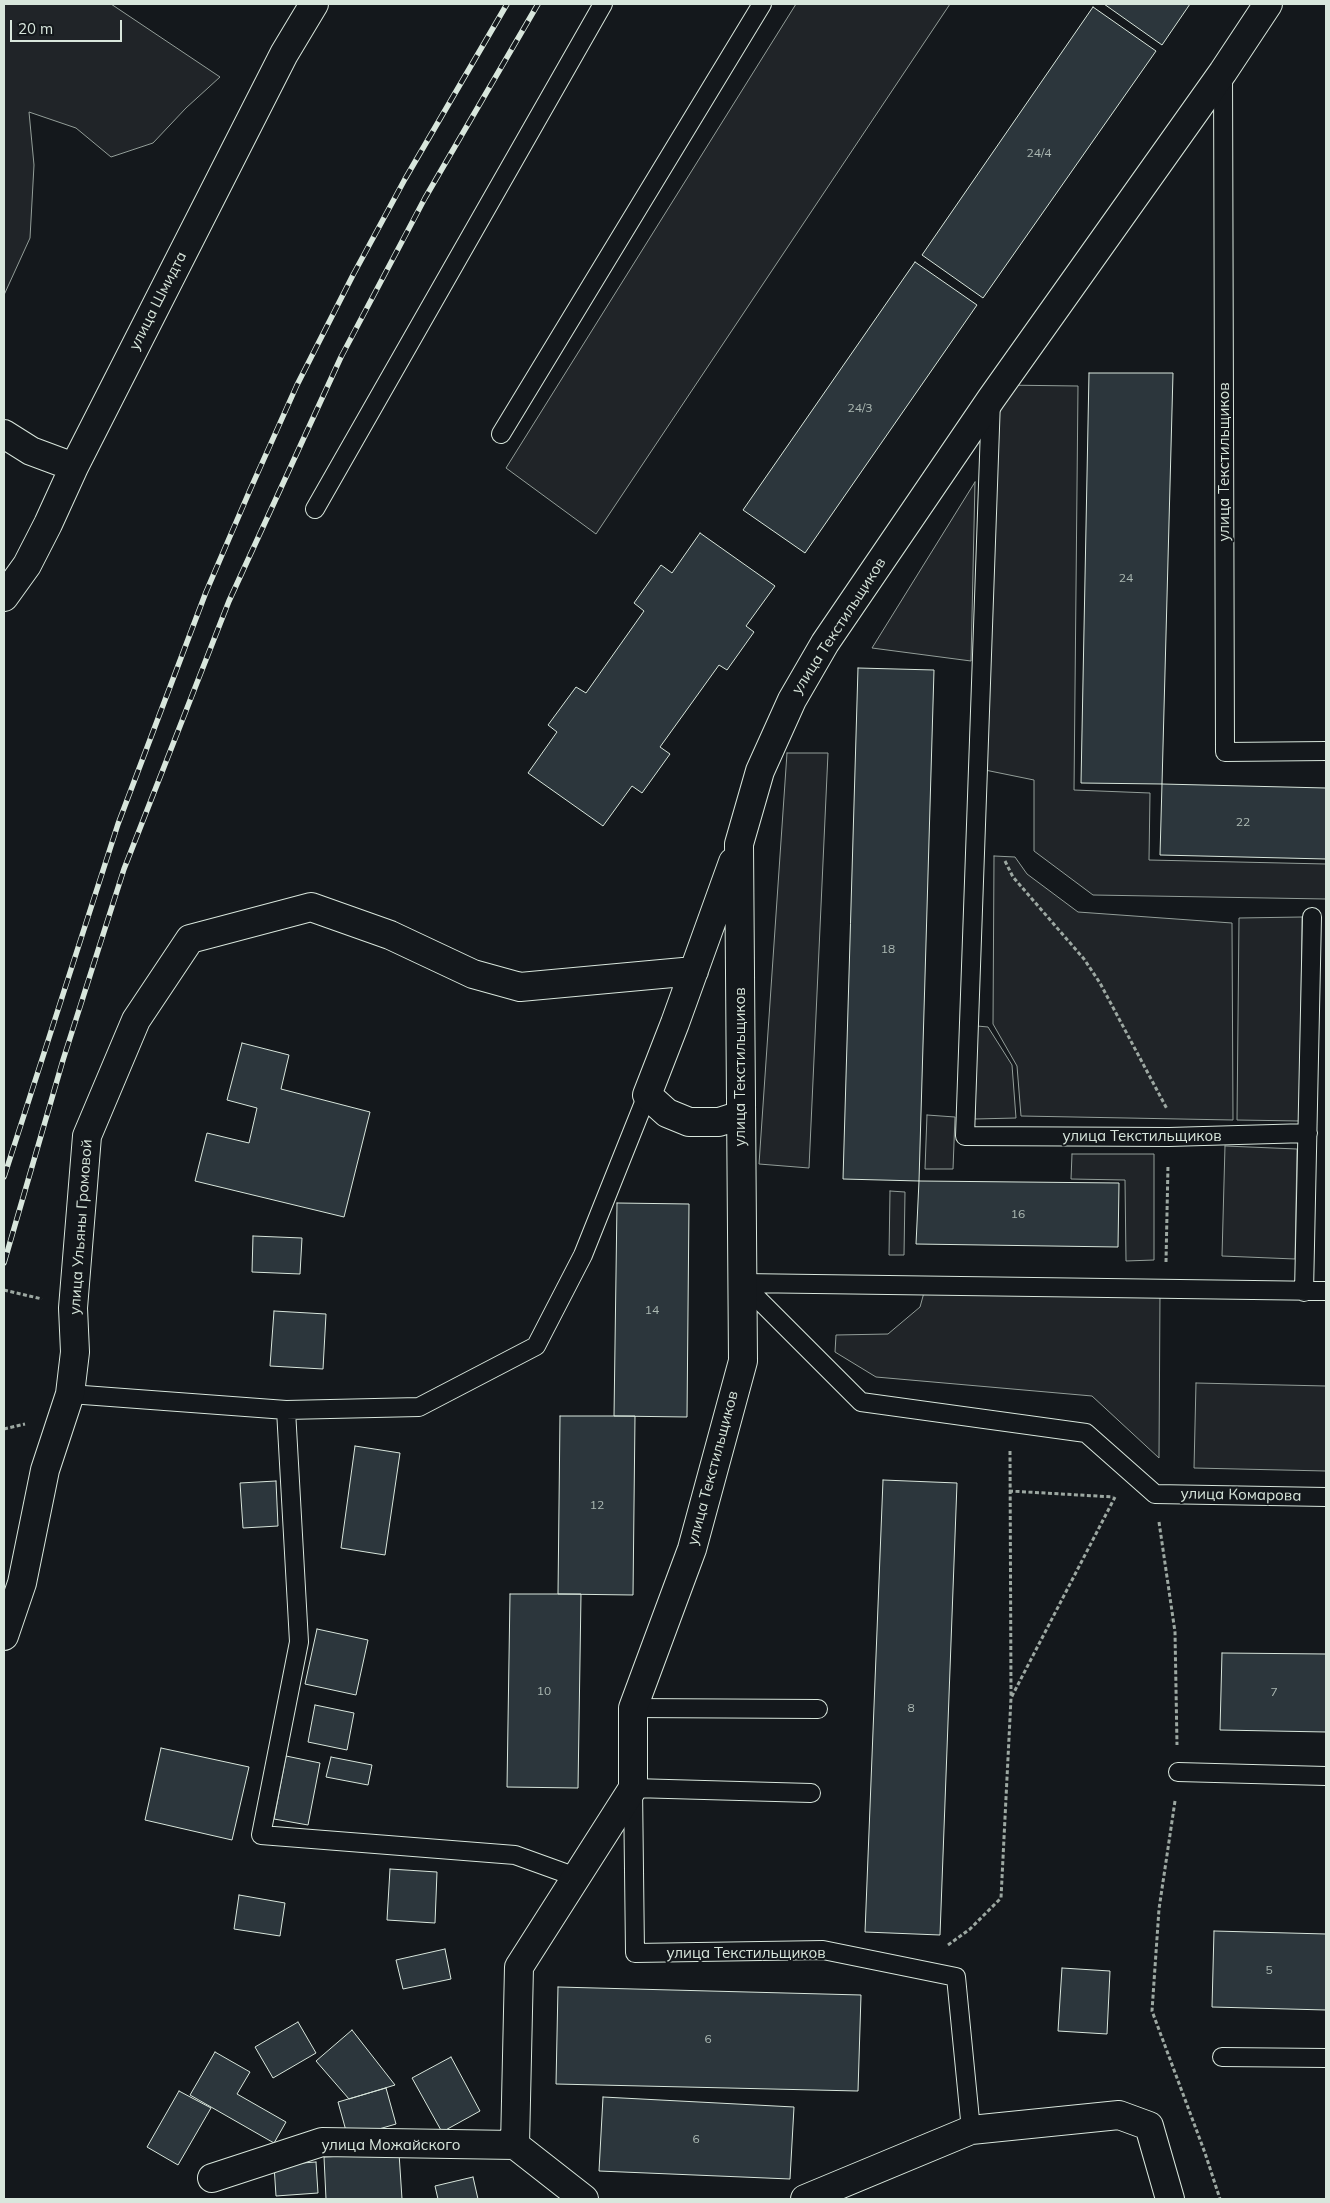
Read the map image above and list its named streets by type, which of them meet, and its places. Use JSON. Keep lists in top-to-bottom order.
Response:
{
  "streets": {
    "street": [
      "улица Шмидта",
      "улица Текстильщиков",
      "улица Ульяны Громовой",
      "улица Можайского"
    ],
    "lane": ["улица Комарова"]
  },
  "house_numbers": [
    "24/4",
    "24/3",
    "24",
    "22",
    "18",
    "16",
    "14",
    "12",
    "10",
    "7",
    "8",
    "5",
    "6",
    "6"
  ],
  "scale_bar": "20 m"
}
